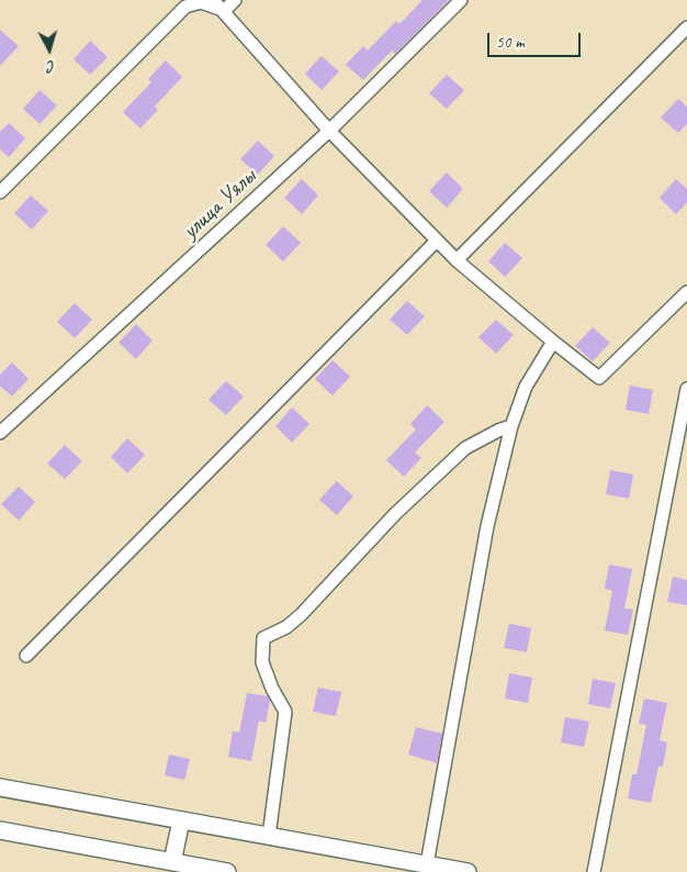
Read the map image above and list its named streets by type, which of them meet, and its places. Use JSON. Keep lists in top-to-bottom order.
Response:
{
  "streets": {
    "street": ["улица Уялы"]
  },
  "scale_bar": "50 m",
  "north": "bottom"
}
